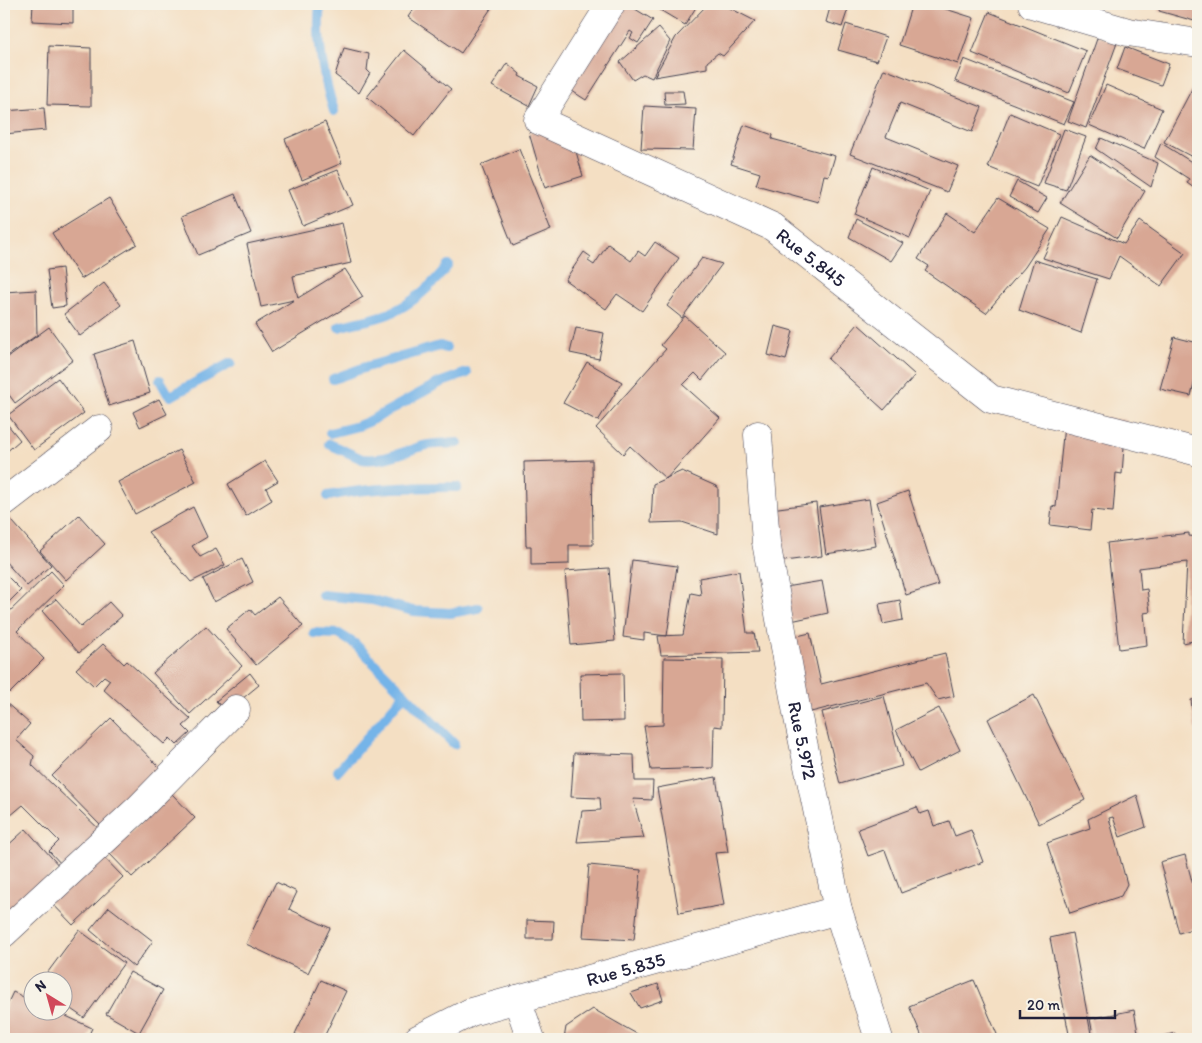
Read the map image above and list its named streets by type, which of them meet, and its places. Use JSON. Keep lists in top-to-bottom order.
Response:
{
  "streets": {
    "street": ["Rue 5.845", "Rue 5.972", "Rue 5.835"]
  },
  "crossings": [
    ["Rue 5.972", "Rue 5.835"]
  ],
  "scale_bar": "20 m",
  "north": "top left"
}
